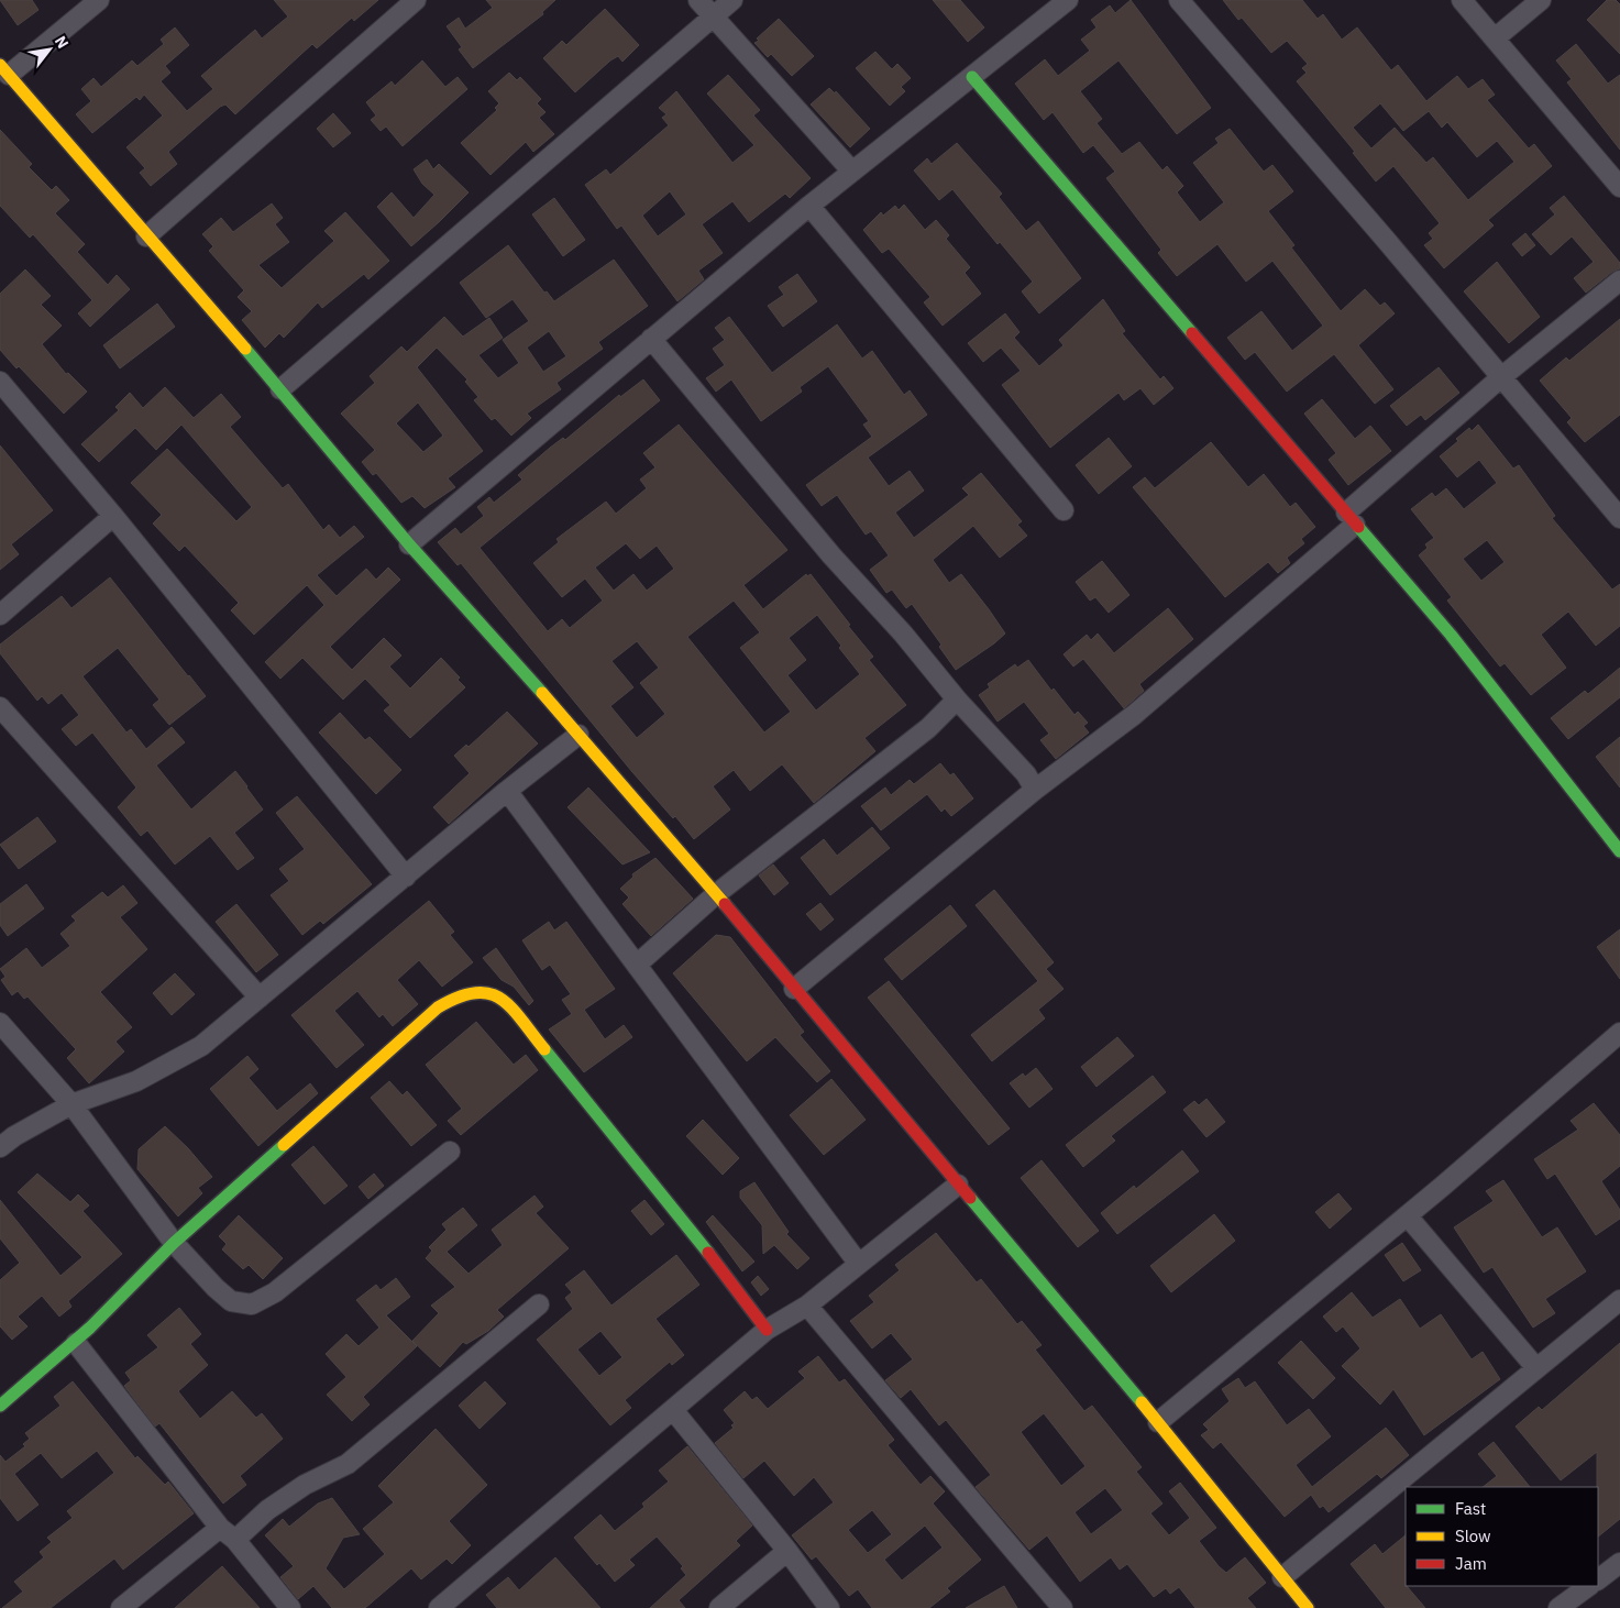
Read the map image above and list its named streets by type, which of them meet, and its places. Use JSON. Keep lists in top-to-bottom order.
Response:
{
  "legend": ["Fast", "Slow", "Jam"],
  "north": "top right"
}
